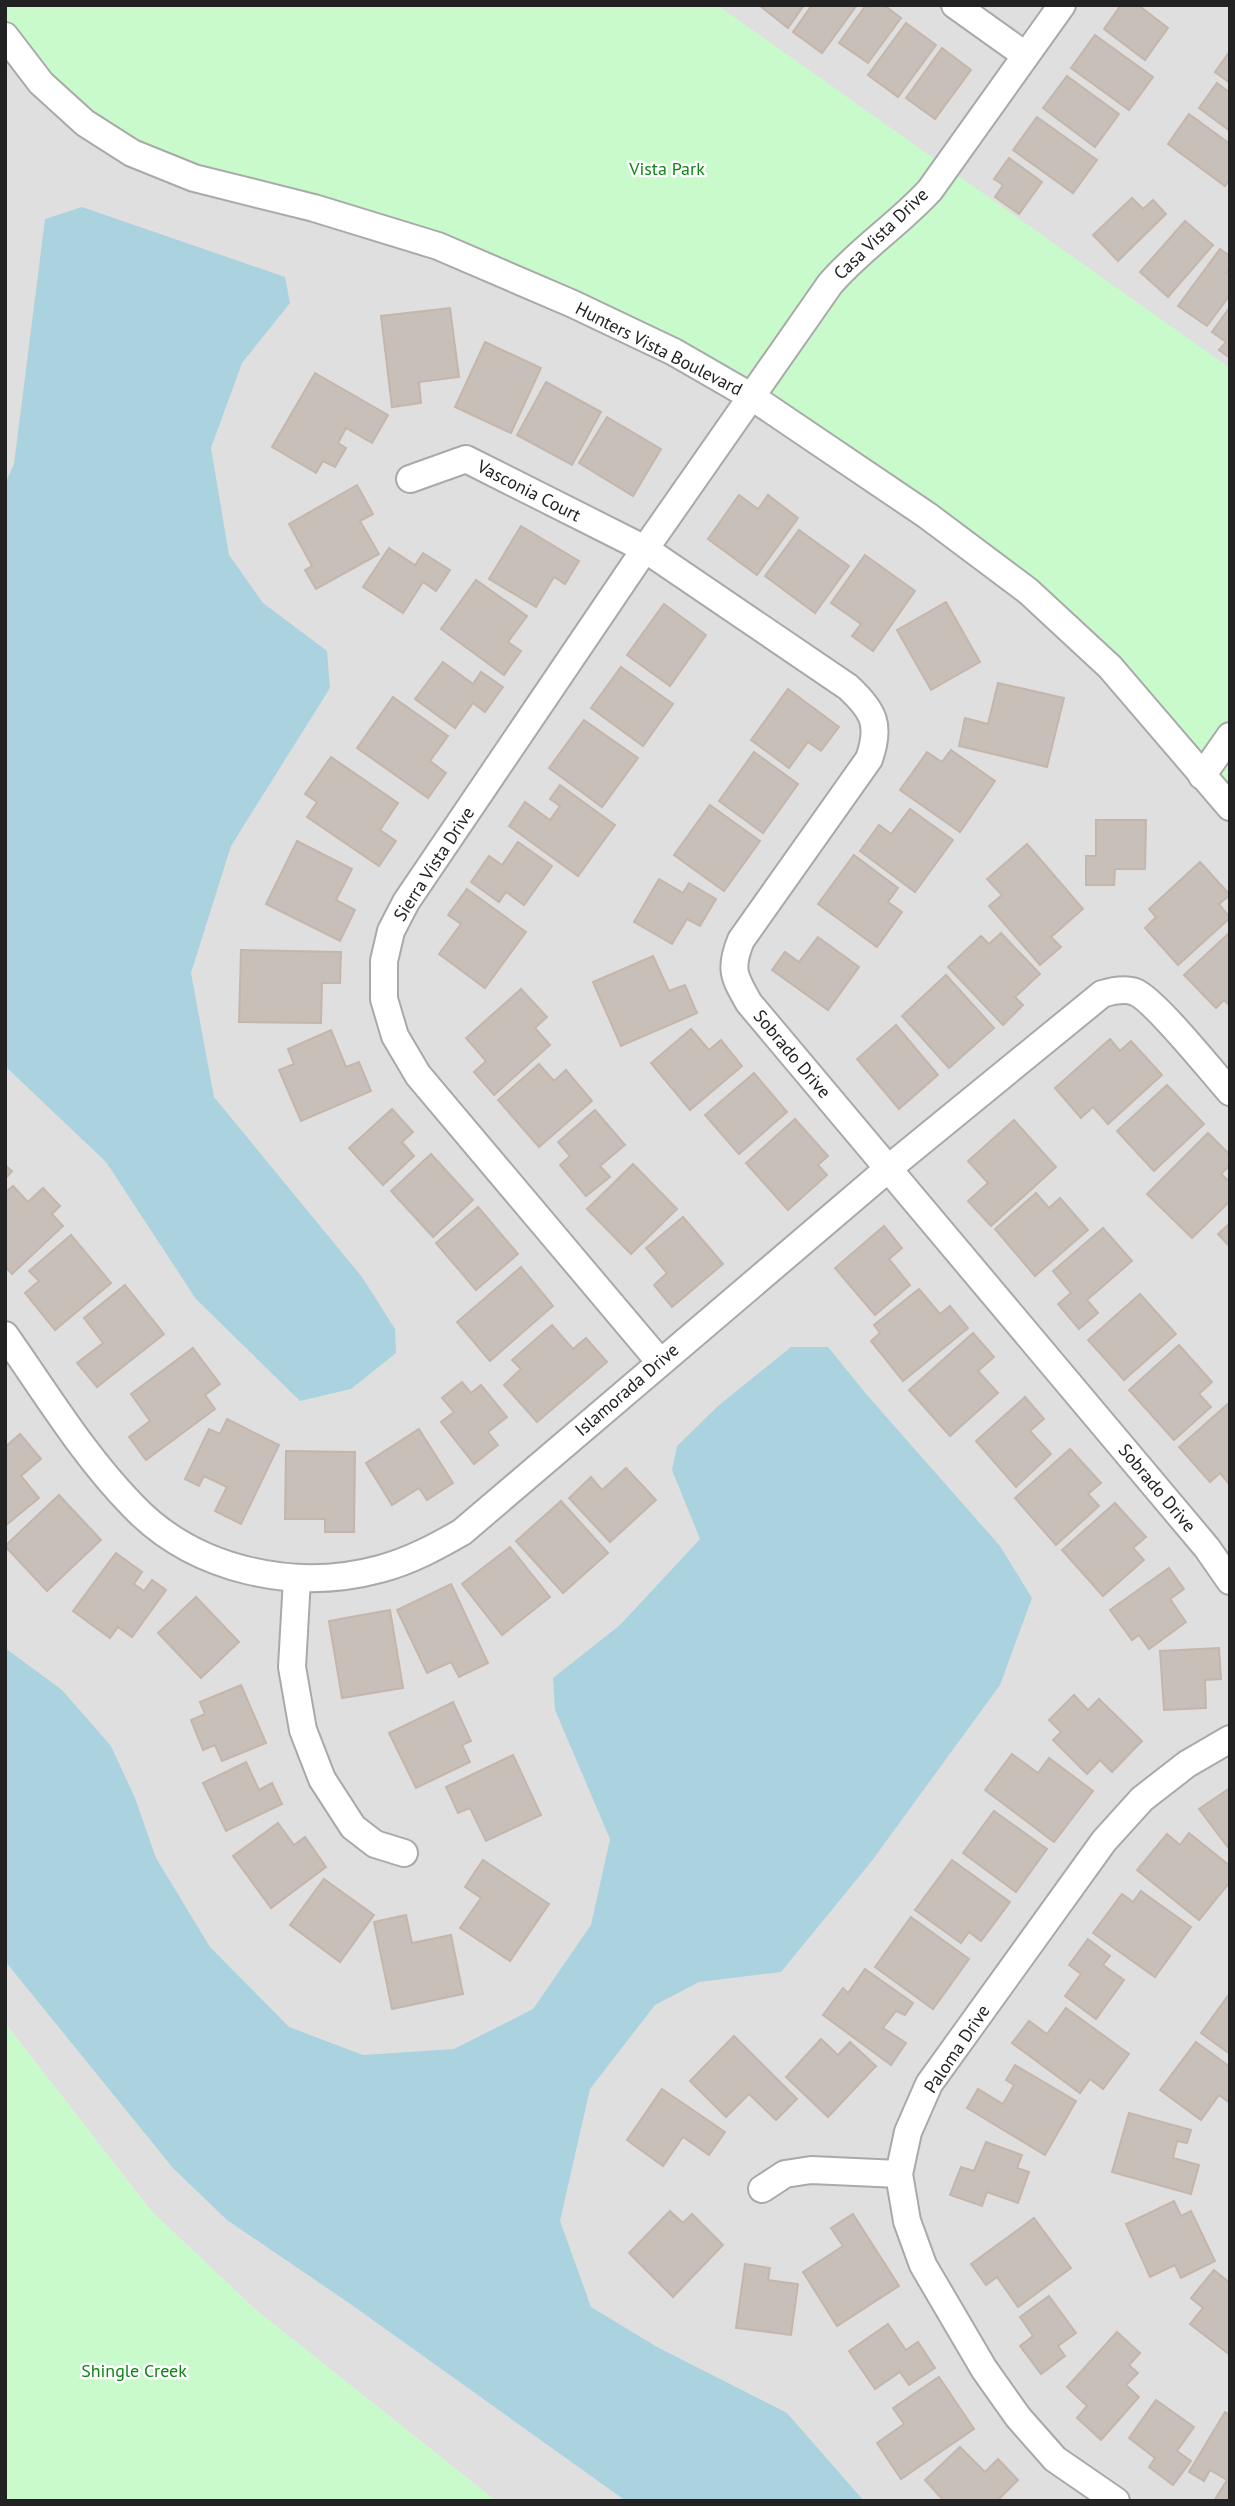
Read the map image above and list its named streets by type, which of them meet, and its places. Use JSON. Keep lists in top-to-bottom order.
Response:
{
  "streets": {
    "street": [
      "Casa Vista Drive",
      "Hunters Vista Boulevard",
      "Vasconia Court",
      "Sierra Vista Drive",
      "Sobrado Drive",
      "Islamorada Drive",
      "Paloma Drive"
    ]
  },
  "crossings": [
    ["Casa Vista Drive", "Hunters Vista Boulevard"],
    ["Casa Vista Drive", "Sierra Vista Drive"],
    ["Hunters Vista Boulevard", "Sierra Vista Drive"],
    ["Vasconia Court", "Sierra Vista Drive"],
    ["Vasconia Court", "Sobrado Drive"],
    ["Sierra Vista Drive", "Sobrado Drive"],
    ["Sierra Vista Drive", "Islamorada Drive"],
    ["Sobrado Drive", "Islamorada Drive"]
  ],
  "parks": ["Vista Park", "Shingle Creek"]
}
